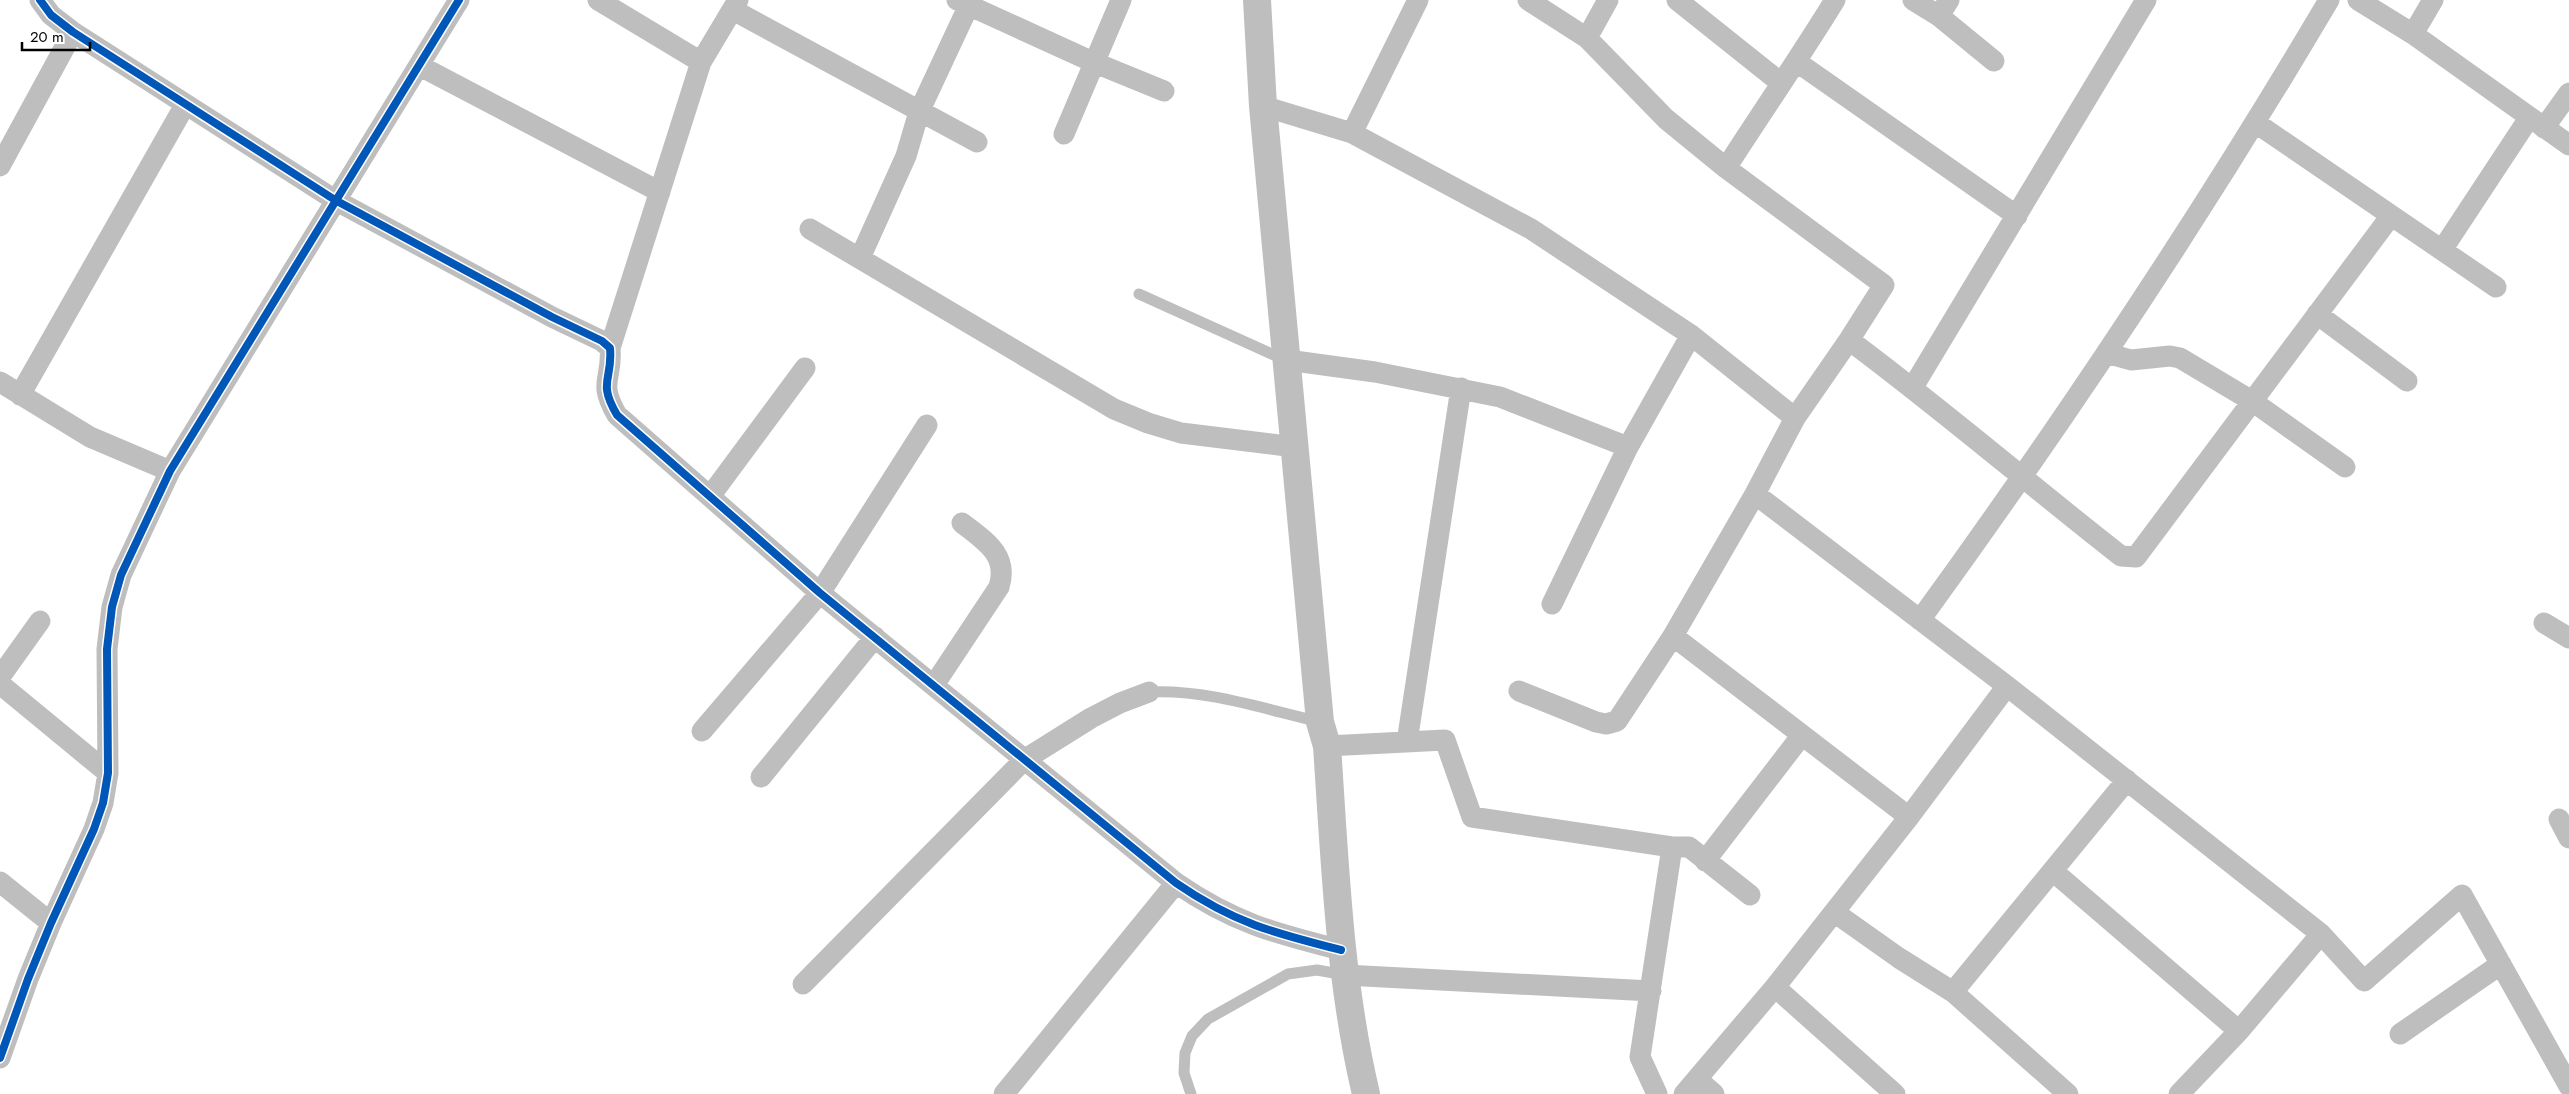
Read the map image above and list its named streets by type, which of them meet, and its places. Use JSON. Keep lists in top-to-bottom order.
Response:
{
  "scale_bar": "20 m"
}
